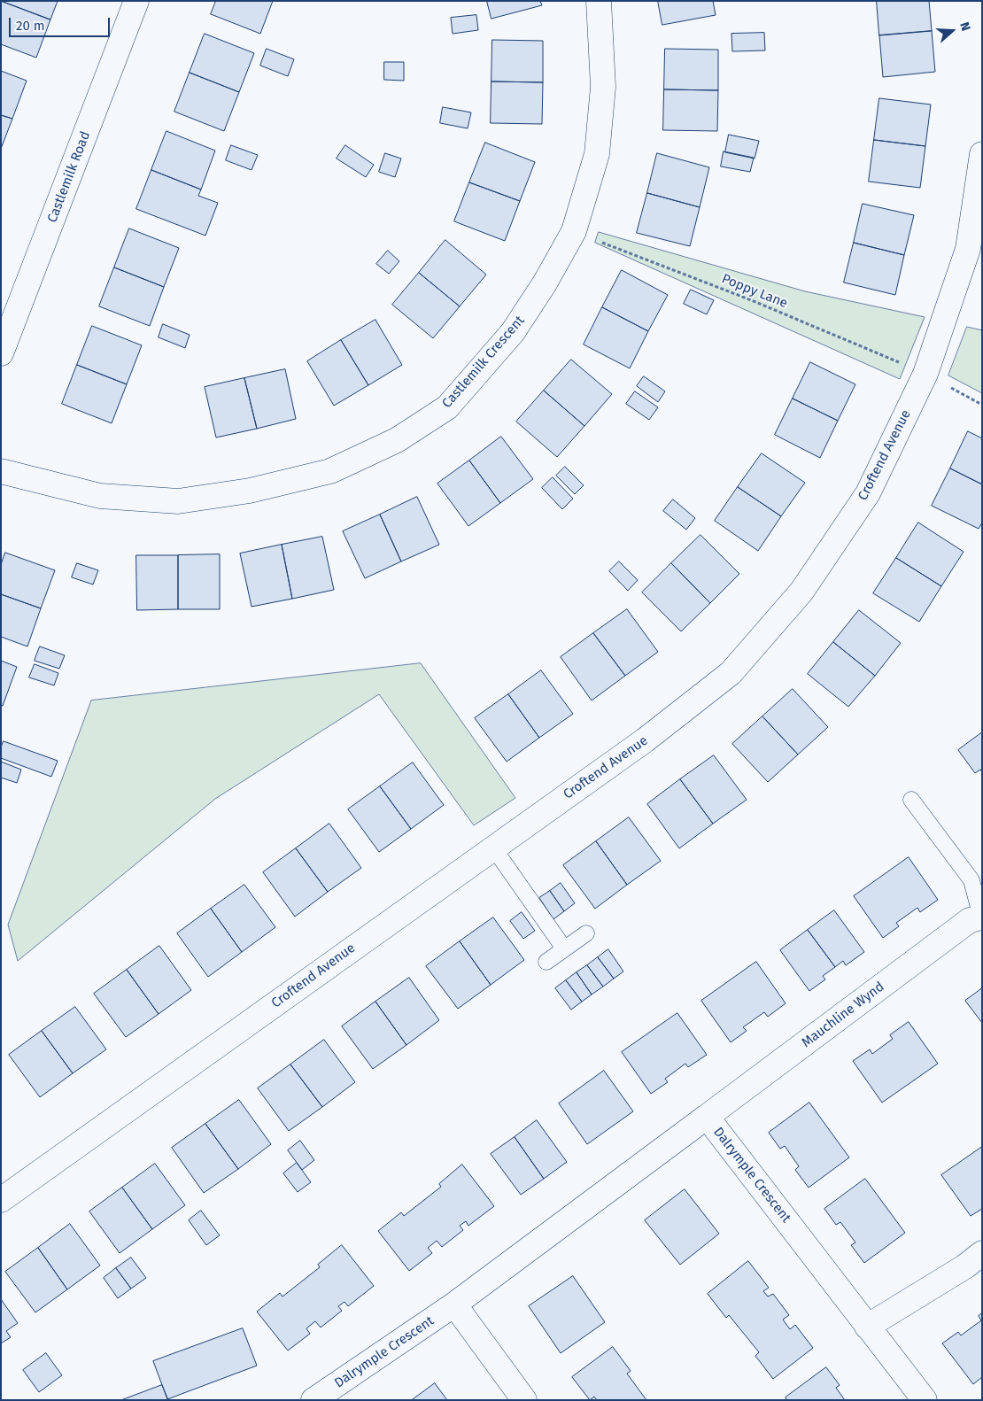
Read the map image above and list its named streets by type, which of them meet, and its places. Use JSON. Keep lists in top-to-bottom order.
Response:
{
  "streets": {
    "street": [
      "Castlemilk Road",
      "Castlemilk Crescent",
      "Croftend Avenue",
      "Mauchline Wynd",
      "Dalrymple Crescent"
    ],
    "path": ["Poppy Lane"]
  },
  "crossings": [
    ["Poppy Lane", "Castlemilk Crescent"],
    ["Poppy Lane", "Croftend Avenue"],
    ["Mauchline Wynd", "Dalrymple Crescent"]
  ],
  "scale_bar": "20 m",
  "north": "right"
}
